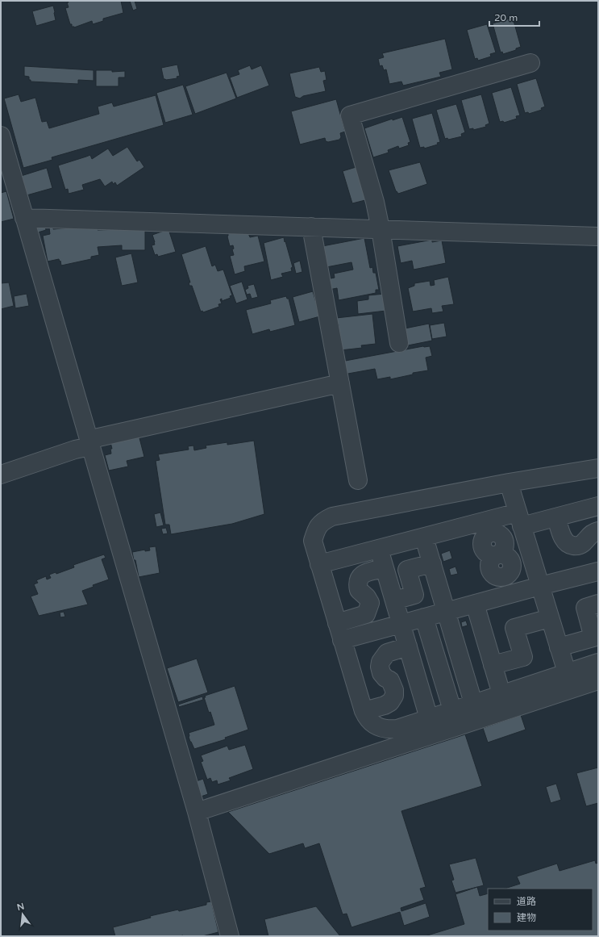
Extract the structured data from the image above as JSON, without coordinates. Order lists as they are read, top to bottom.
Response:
{
  "legend": ["道路", "建物"],
  "scale_bar": "20 m",
  "north": "top"
}
